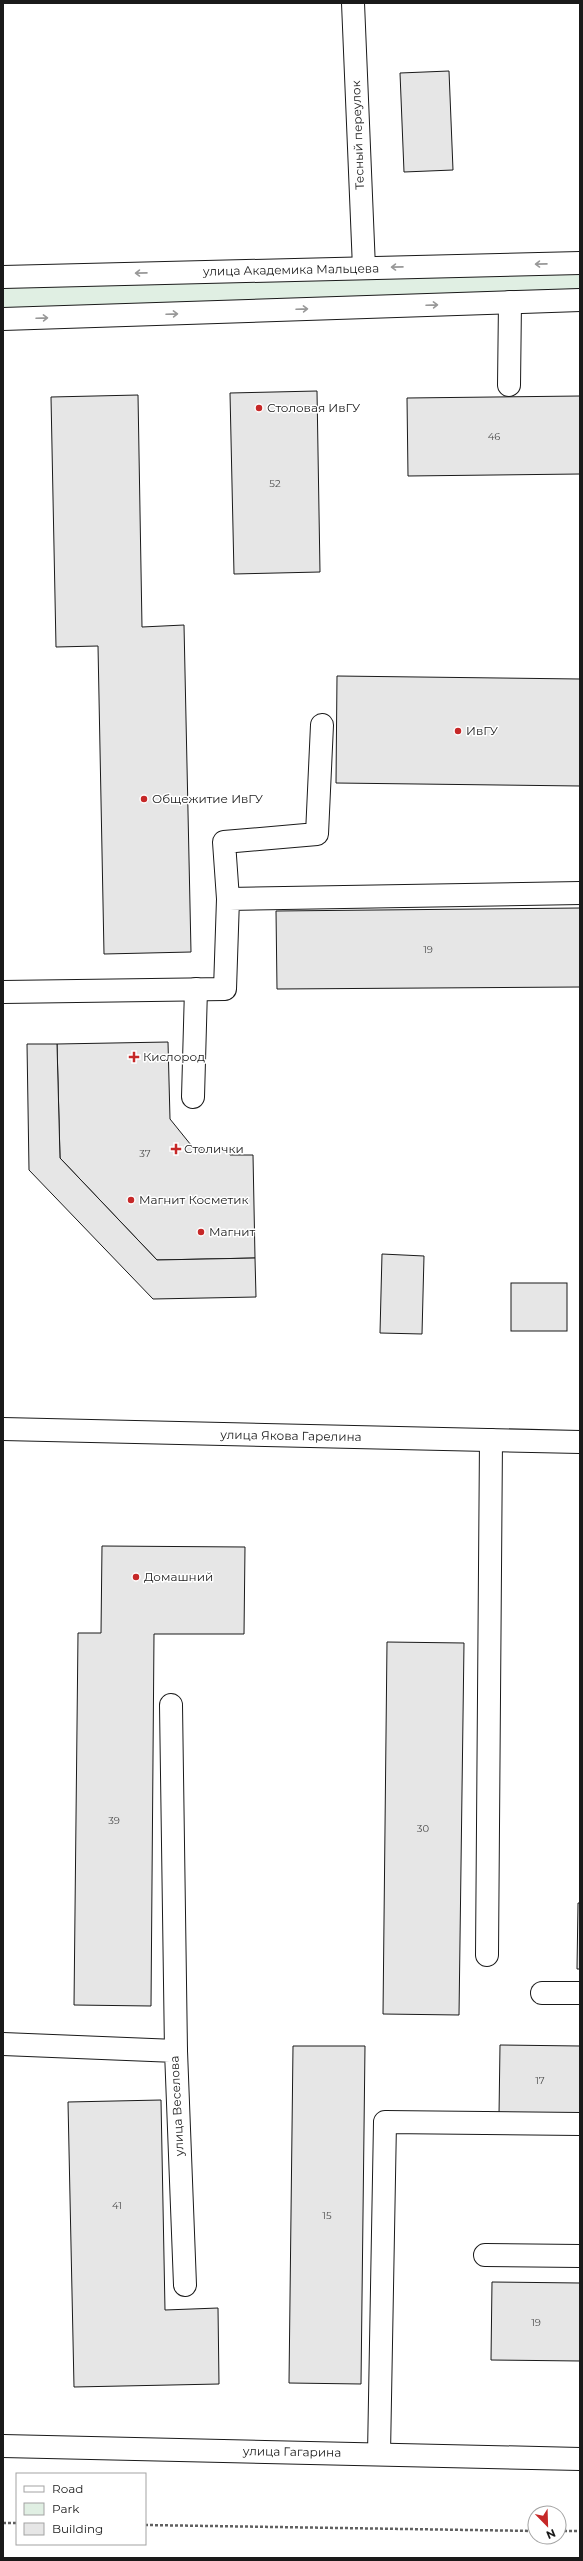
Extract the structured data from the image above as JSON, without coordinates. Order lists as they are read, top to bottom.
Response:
{
  "streets": {
    "street": [
      "Тесный переулок",
      "улица Академика Мальцева",
      "улица Якова Гарелина",
      "улица Веселова",
      "улица Гагарина"
    ]
  },
  "crossings": [
    ["Тесный переулок", "улица Академика Мальцева"]
  ],
  "places": {
    "other": [
      "Столовая ИвГУ",
      "ИвГУ",
      "Общежитие ИвГУ",
      "Магнит Косметик",
      "Магнит",
      "Домашний"
    ],
    "health": ["Кислород", "Столички"]
  },
  "house_numbers": [
    "46",
    "52",
    "19",
    "37",
    "39",
    "30",
    "17",
    "41",
    "15",
    "19"
  ],
  "legend": ["Road", "Park", "Building"],
  "north": "bottom right"
}
